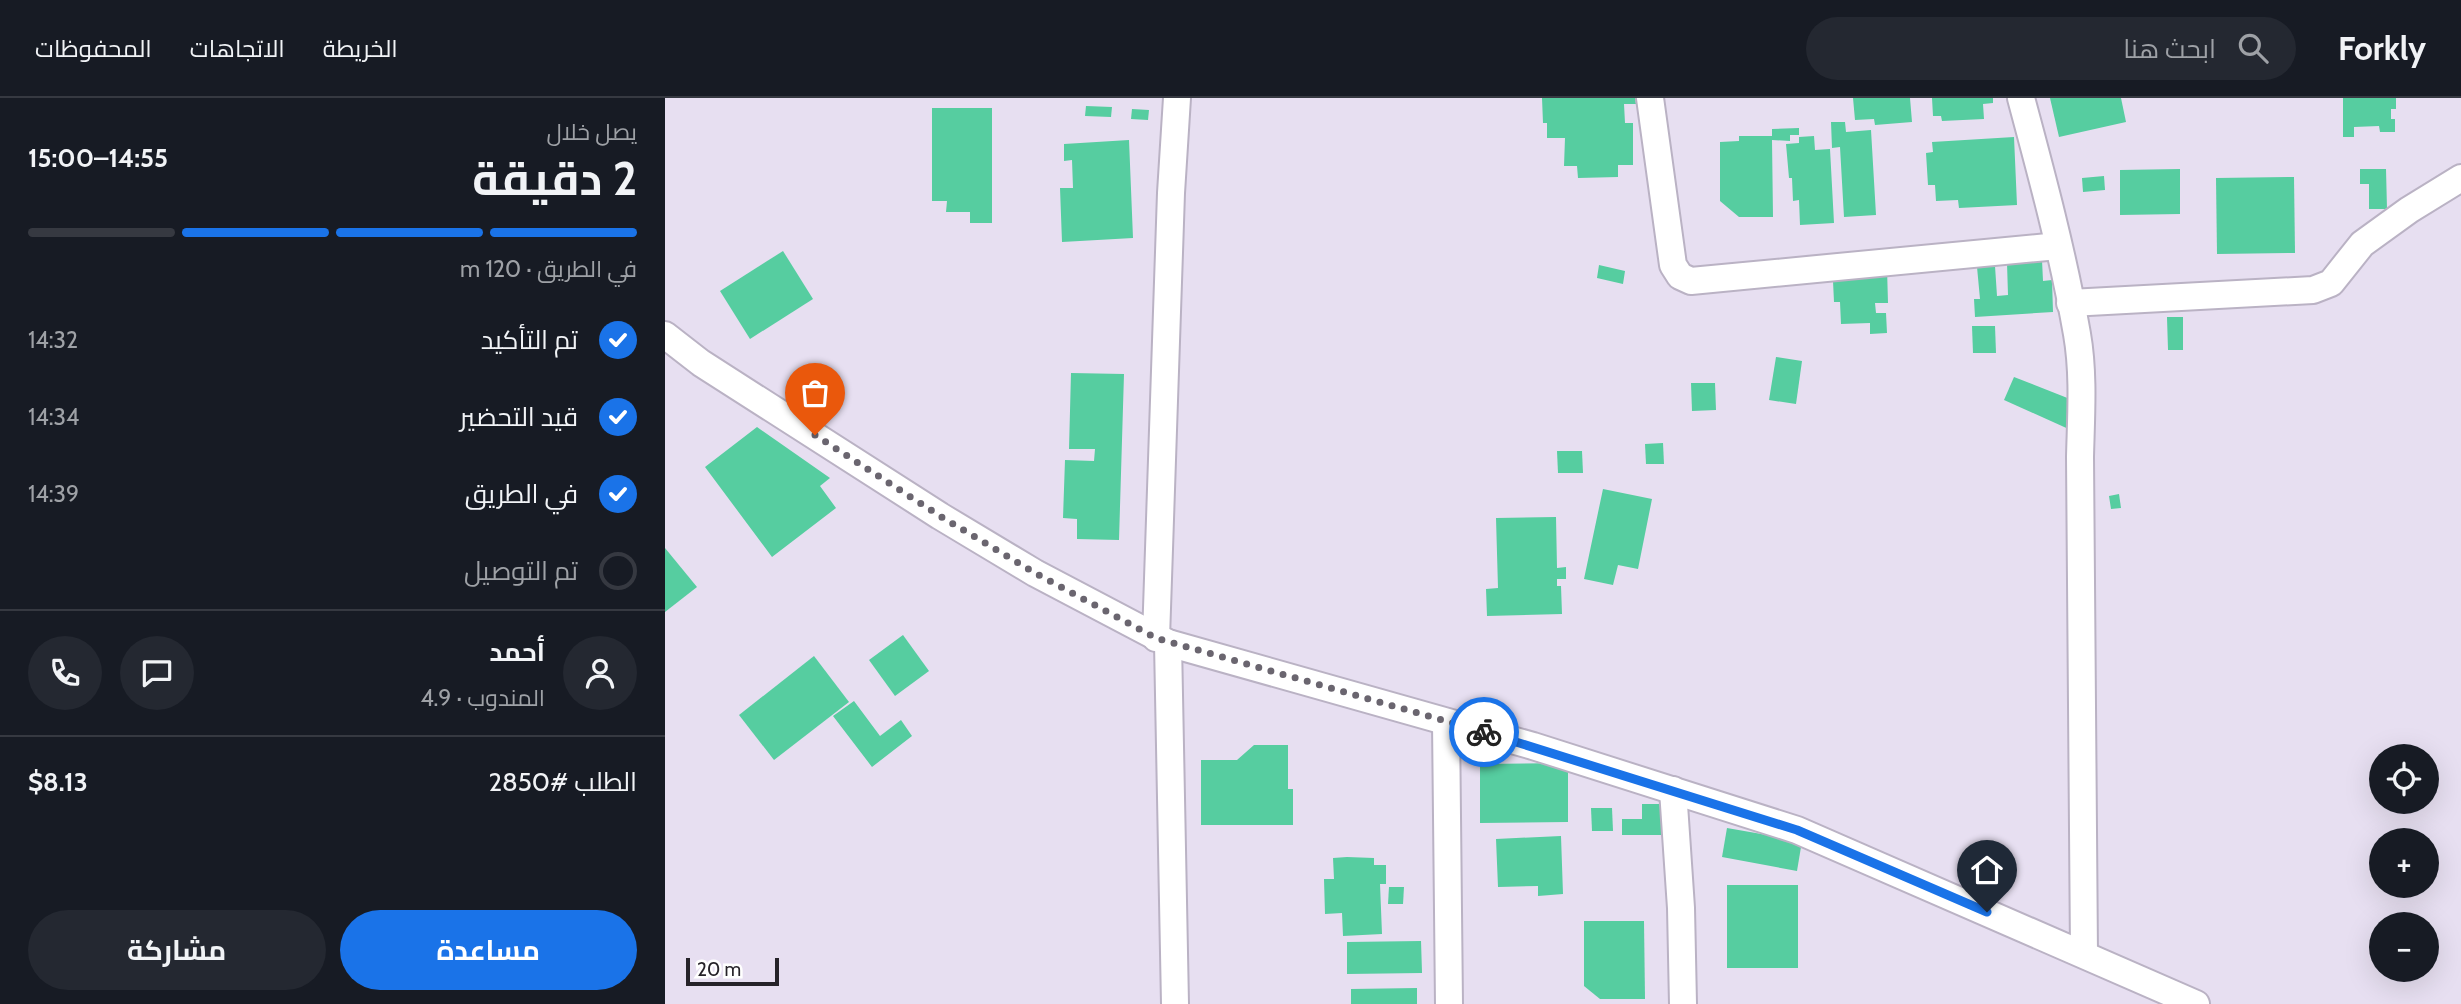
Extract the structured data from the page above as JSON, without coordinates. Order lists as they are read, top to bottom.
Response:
{
  "scale_bar": "20 m",
  "page": {
    "header": "Forkly",
    "search": "ابحث هنا",
    "nav": ["الخريطة", "الاتجاهات", "المحفوظات"],
    "heading": ["2 دقيقة", "يصل خلال", "14:55–15:00"],
    "panel": [
      "أحمد",
      "المندوب · 4.9",
      "الطلب #2850",
      "$8.13"
    ],
    "bar": "في الطريق · 120 m",
    "list": [
      ["تم التأكيد", "14:32"],
      ["قيد التحضير", "14:34"],
      ["في الطريق", "14:39"],
      "تم التوصيل"
    ],
    "map_buttons": ["+", "−"],
    "buttons": ["مساعدة", "مشاركة"],
    "scale": "20 m"
  }
}
